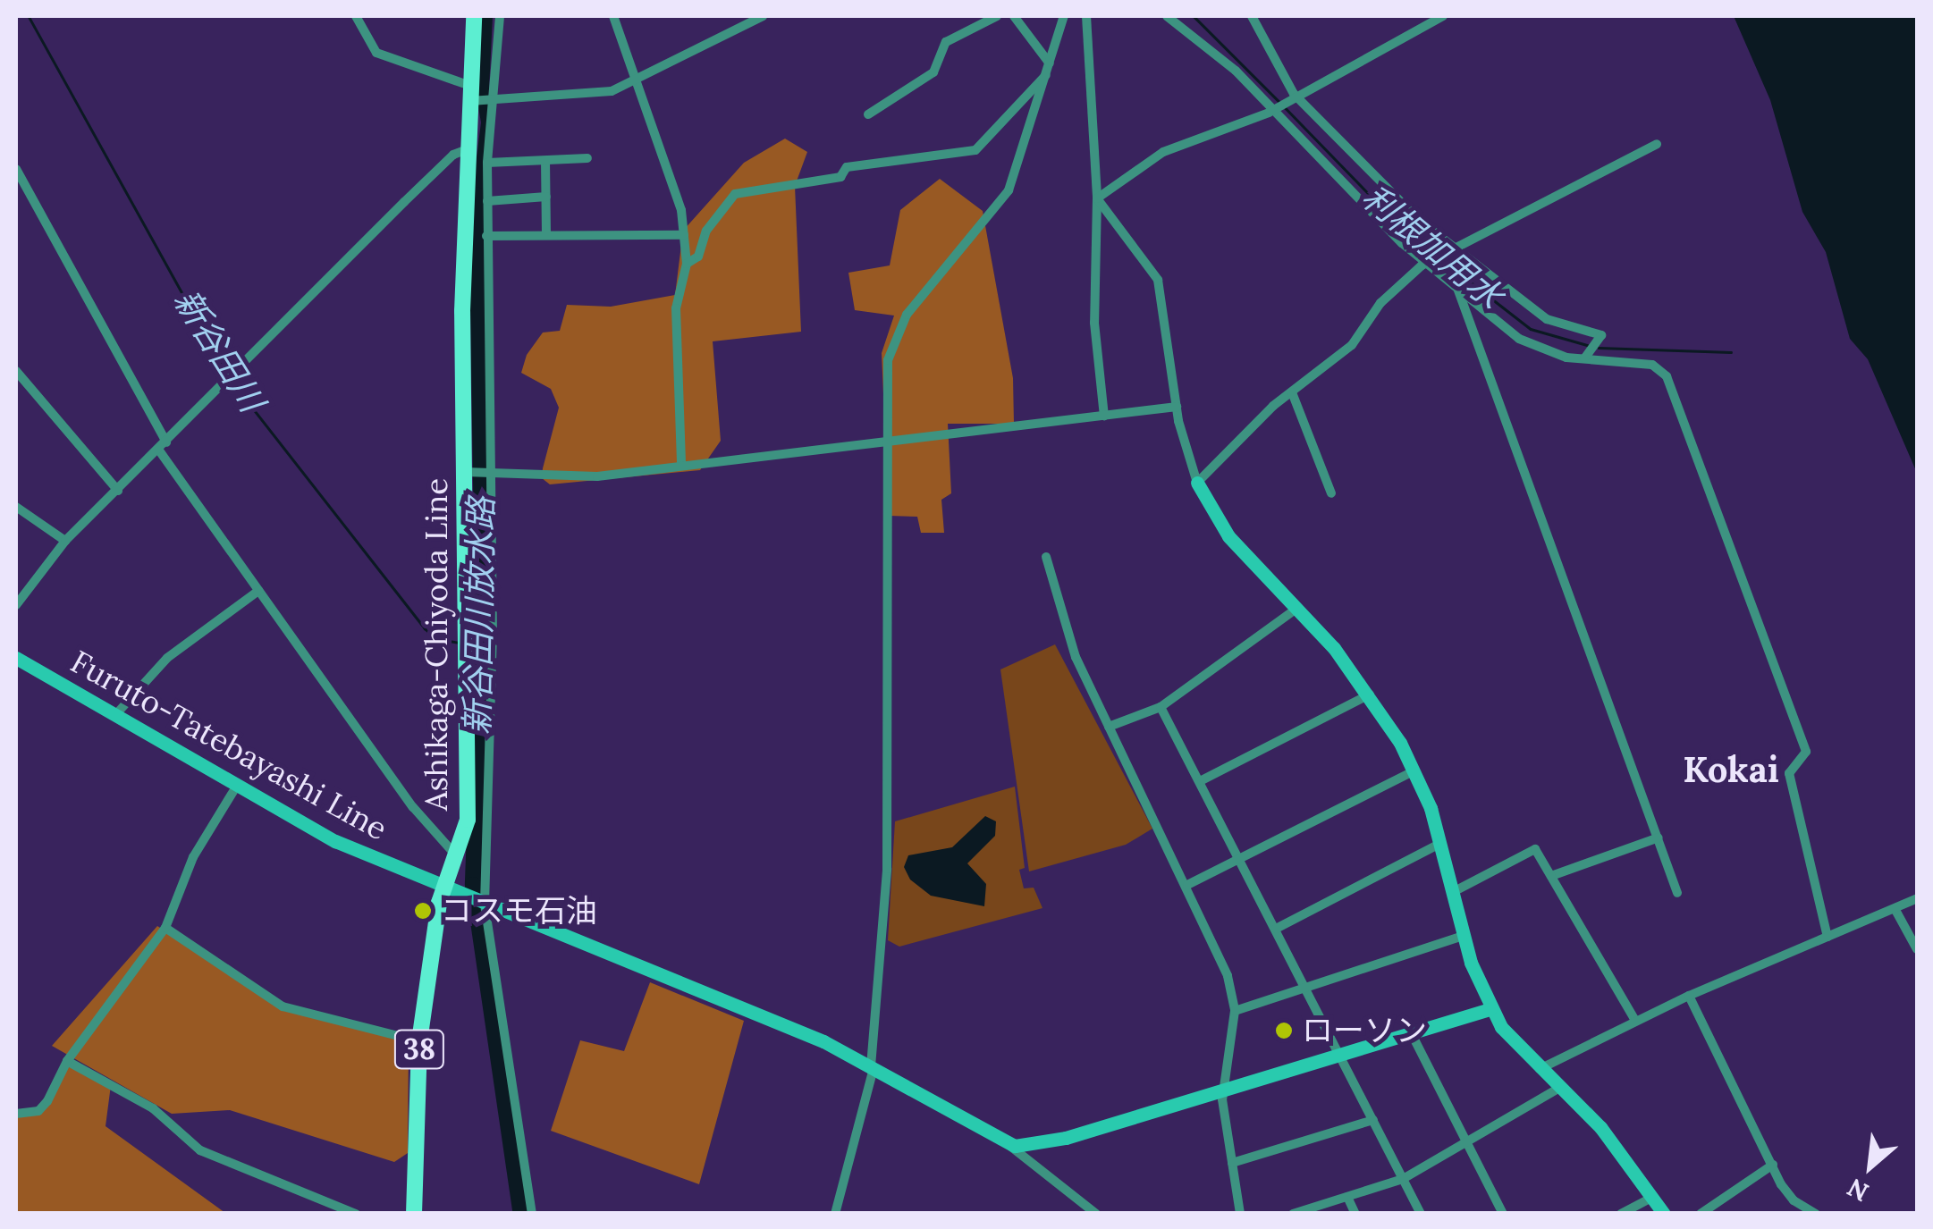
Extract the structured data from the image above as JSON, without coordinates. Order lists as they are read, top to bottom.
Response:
{
  "streets": {
    "main road": ["Ashikaga-Chiyoda Line", "Furuto-Tatebayashi Line", "38"]
  },
  "crossings": [
    ["Ashikaga-Chiyoda Line", "Furuto-Tatebayashi Line"]
  ],
  "districts": ["Kokai"],
  "water": ["利根加用水", "新谷田川", "新谷田川放水路"],
  "places": ["コスモ石油", "ローソン"],
  "north": "bottom left"
}
